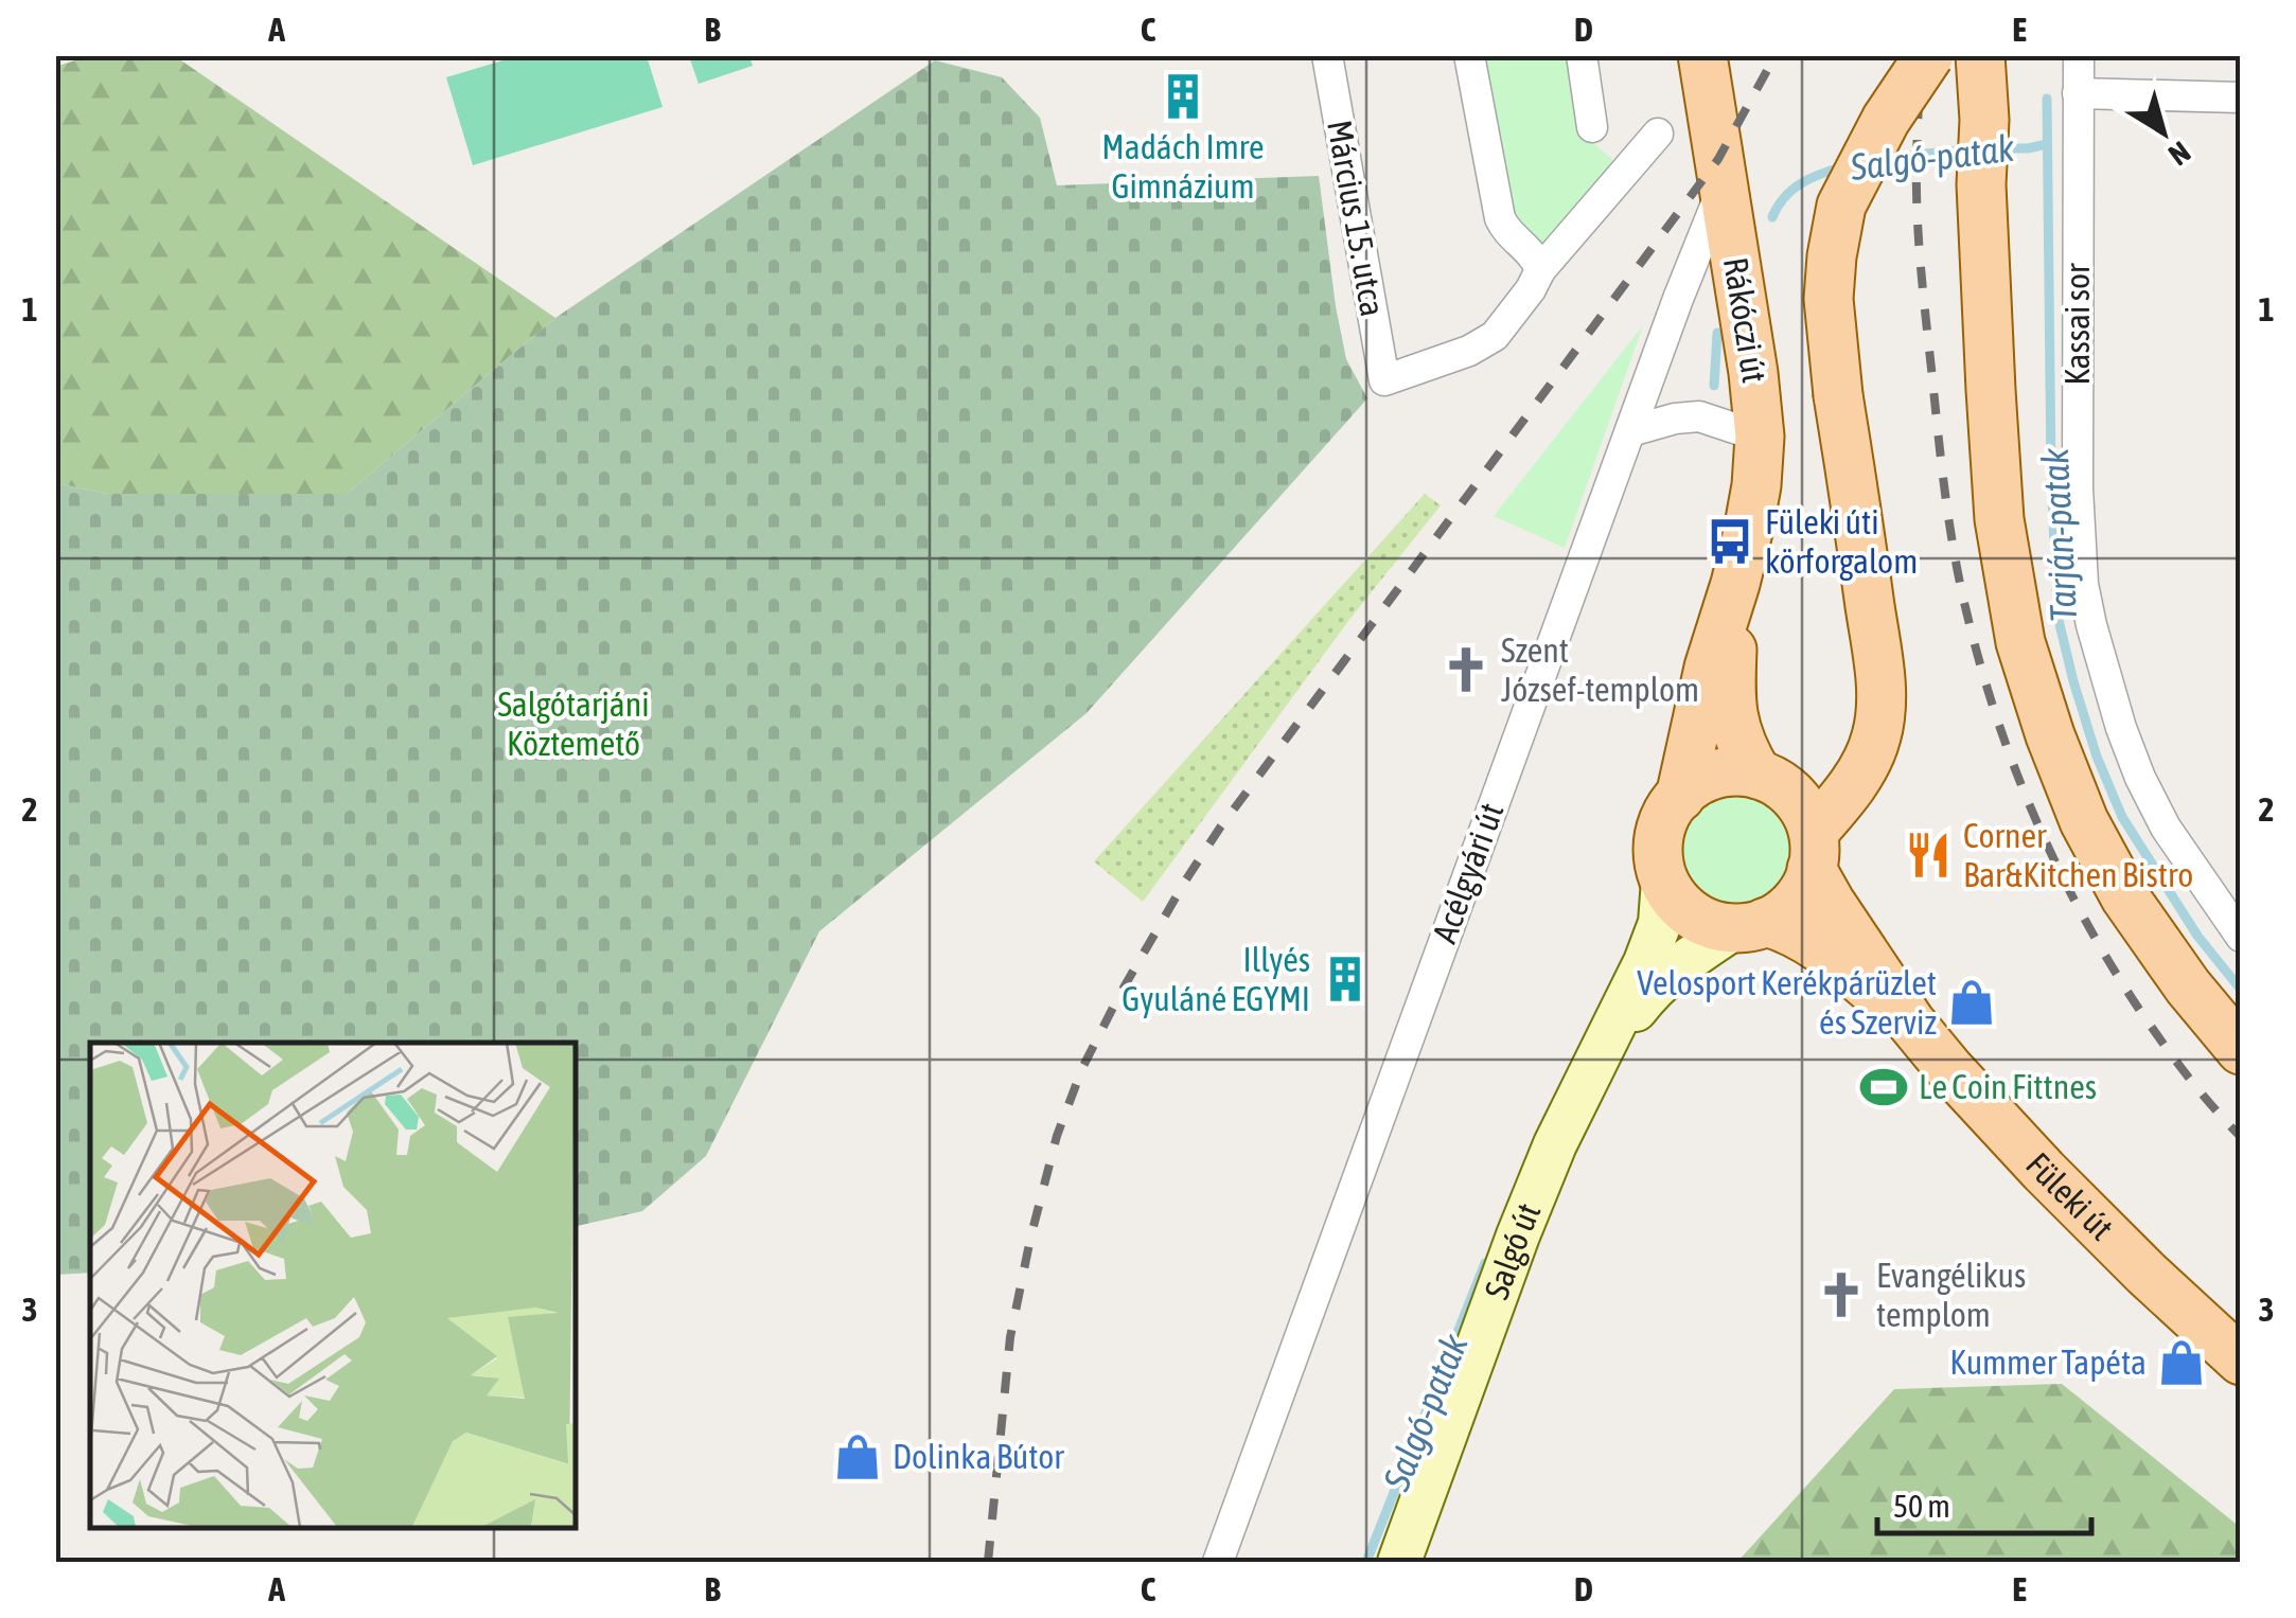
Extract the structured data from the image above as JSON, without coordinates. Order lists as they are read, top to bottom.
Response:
{
  "streets": {
    "main road": ["Rákóczi út", "Füleki út", "Salgó út"],
    "street": ["Március 15. utca", "Kassai sor", "Acélgyári út"]
  },
  "crossings": [
    ["Rákóczi út", "Acélgyári út"]
  ],
  "water": ["Salgó-patak", "Tarján-patak"],
  "parks": ["Salgótarjáni Köztemető"],
  "places": {
    "building": ["Madách Imre Gimnázium", "Illyés Gyuláné EGYMI"],
    "bus stop": ["Füleki úti körforgalom"],
    "church": ["Szent József-templom", "Evangélikus templom"],
    "restaurant": ["Corner Bar&Kitchen Bistro"],
    "shop": ["Velosport Kerékpárüzlet és Szerviz", "Kummer Tapéta", "Dolinka Bútor"],
    "sports": ["Le Coin Fittnes"]
  },
  "scale_bar": "50 m",
  "north": "bottom right",
  "grid": {
    "columns": [
      "A",
      "B",
      "C",
      "D",
      "E"
    ],
    "rows": ["1", "2", "3"]
  }
}
